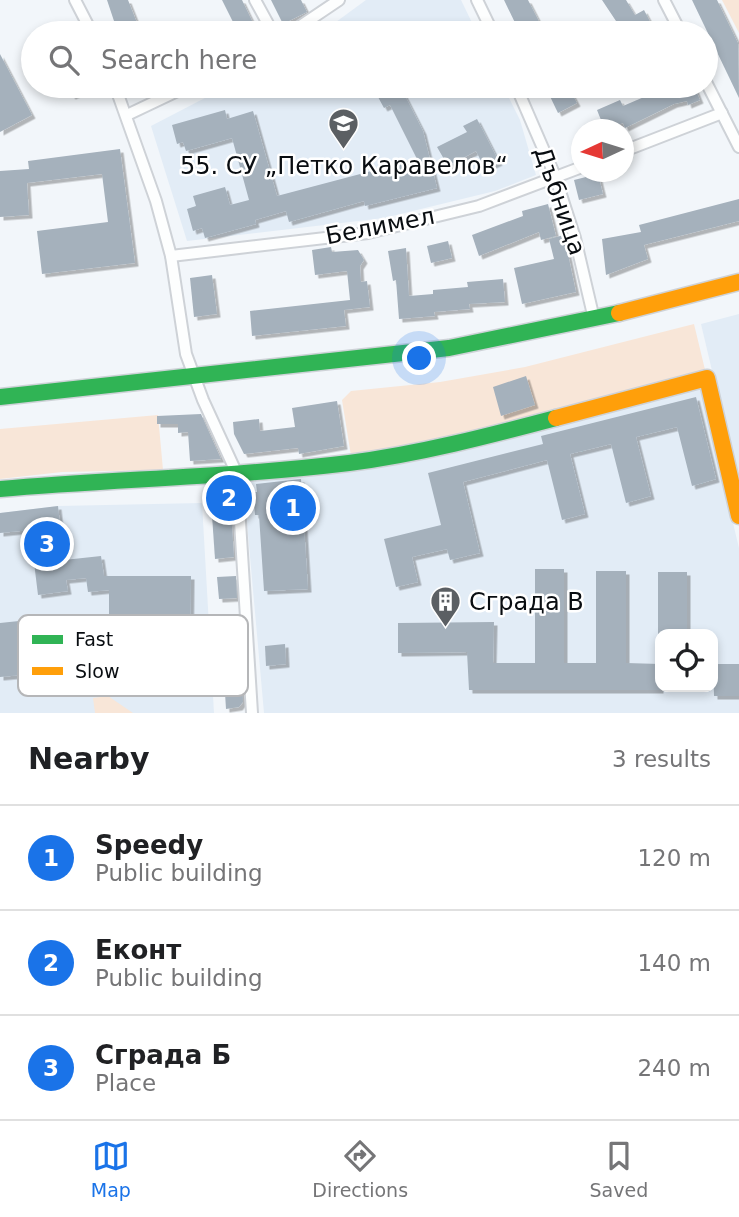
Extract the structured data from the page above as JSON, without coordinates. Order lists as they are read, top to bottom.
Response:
{
  "streets": {
    "street": ["Дъбница", "Белимел"]
  },
  "crossings": [
    ["Дъбница", "Белимел"]
  ],
  "places": {
    "school or university": ["55. СУ „Петко Каравелов“"],
    "building": ["Сграда В"]
  },
  "legend": ["Fast", "Slow"],
  "north": "left",
  "page": {
    "search": "Search here",
    "pins": ["2", "1", "3"],
    "heading": ["Nearby", "3 results"],
    "list": [
      {
        "mark": "1",
        "name": "Speedy",
        "note": "Public building",
        "value": "120 m"
      },
      {
        "mark": "2",
        "name": "Еконт",
        "note": "Public building",
        "value": "140 m"
      },
      {
        "mark": "3",
        "name": "Сграда Б",
        "note": "Place",
        "value": "240 m"
      }
    ],
    "nav": ["Map", "Directions", "Saved"]
  }
}
